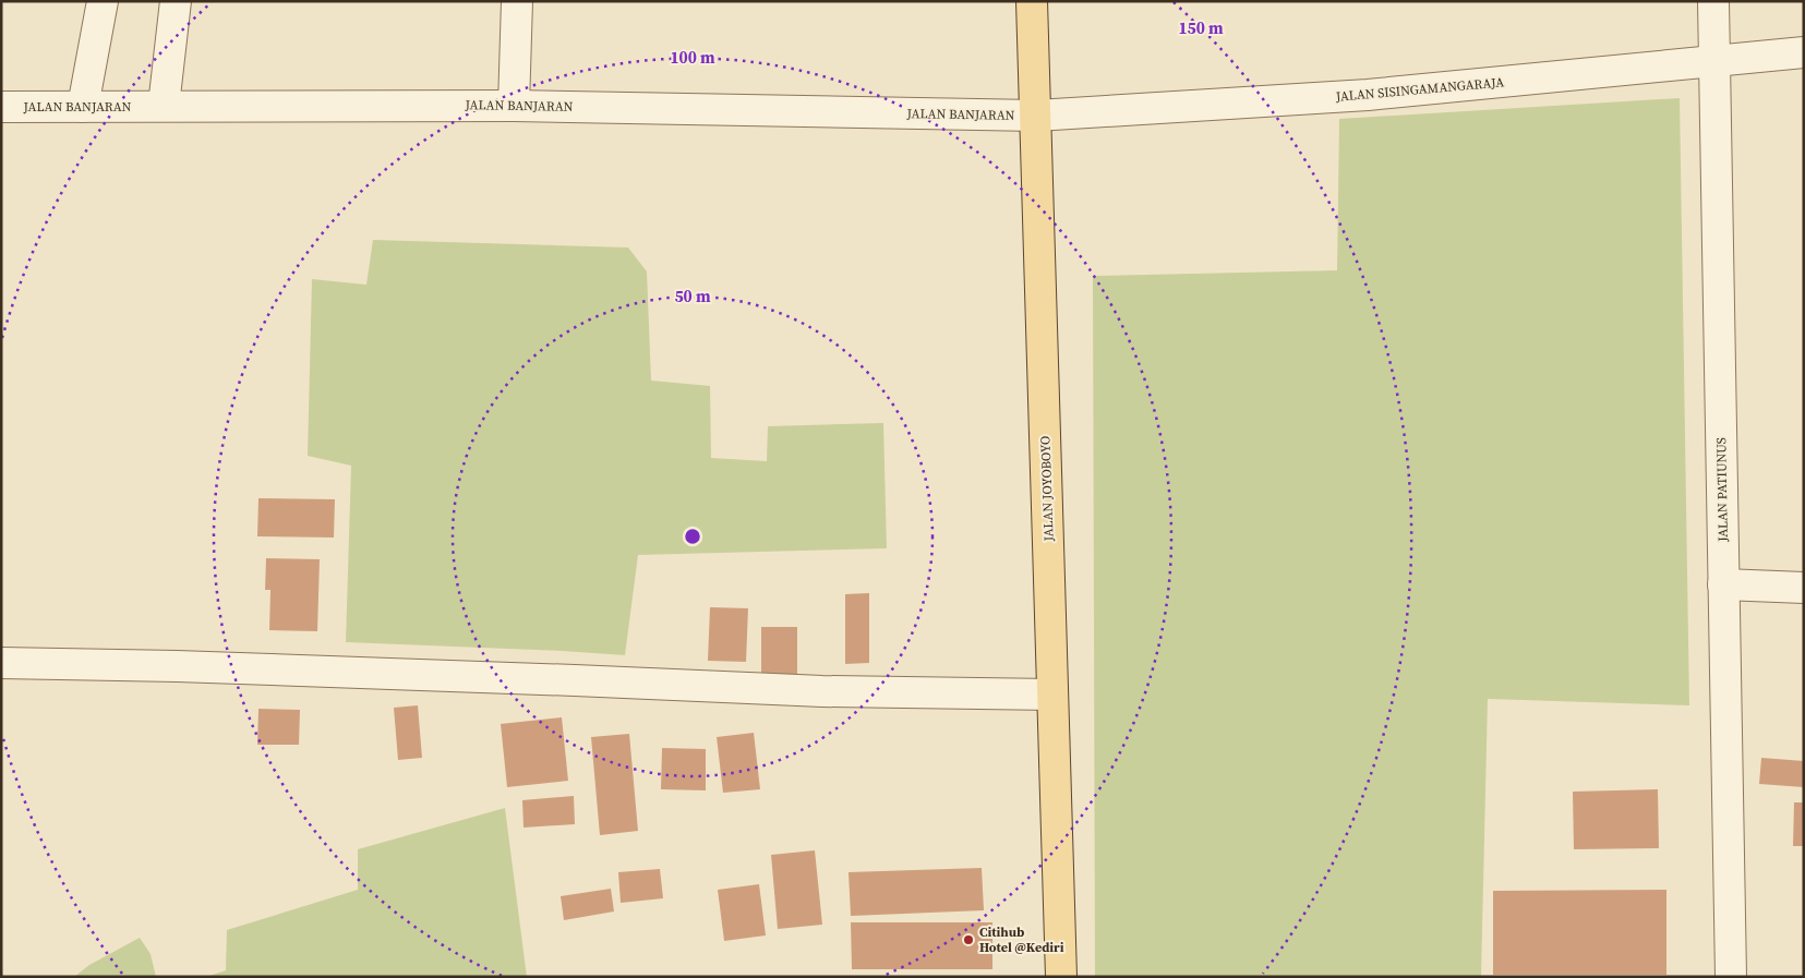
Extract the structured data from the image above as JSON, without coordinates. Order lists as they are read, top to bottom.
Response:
{
  "streets": {
    "main road": ["JALAN JOYOBOYO"],
    "street": ["JALAN SISINGAMANGARAJA", "JALAN BANJARAN", "JALAN PATIUNUS"]
  },
  "crossings": [
    ["JALAN SISINGAMANGARAJA", "JALAN BANJARAN"],
    ["JALAN SISINGAMANGARAJA", "JALAN JOYOBOYO"],
    ["JALAN SISINGAMANGARAJA", "JALAN PATIUNUS"],
    ["JALAN BANJARAN", "JALAN JOYOBOYO"]
  ],
  "places": ["Citihub Hotel @Kediri"],
  "rings": ["150 m", "100 m", "50 m"]
}
